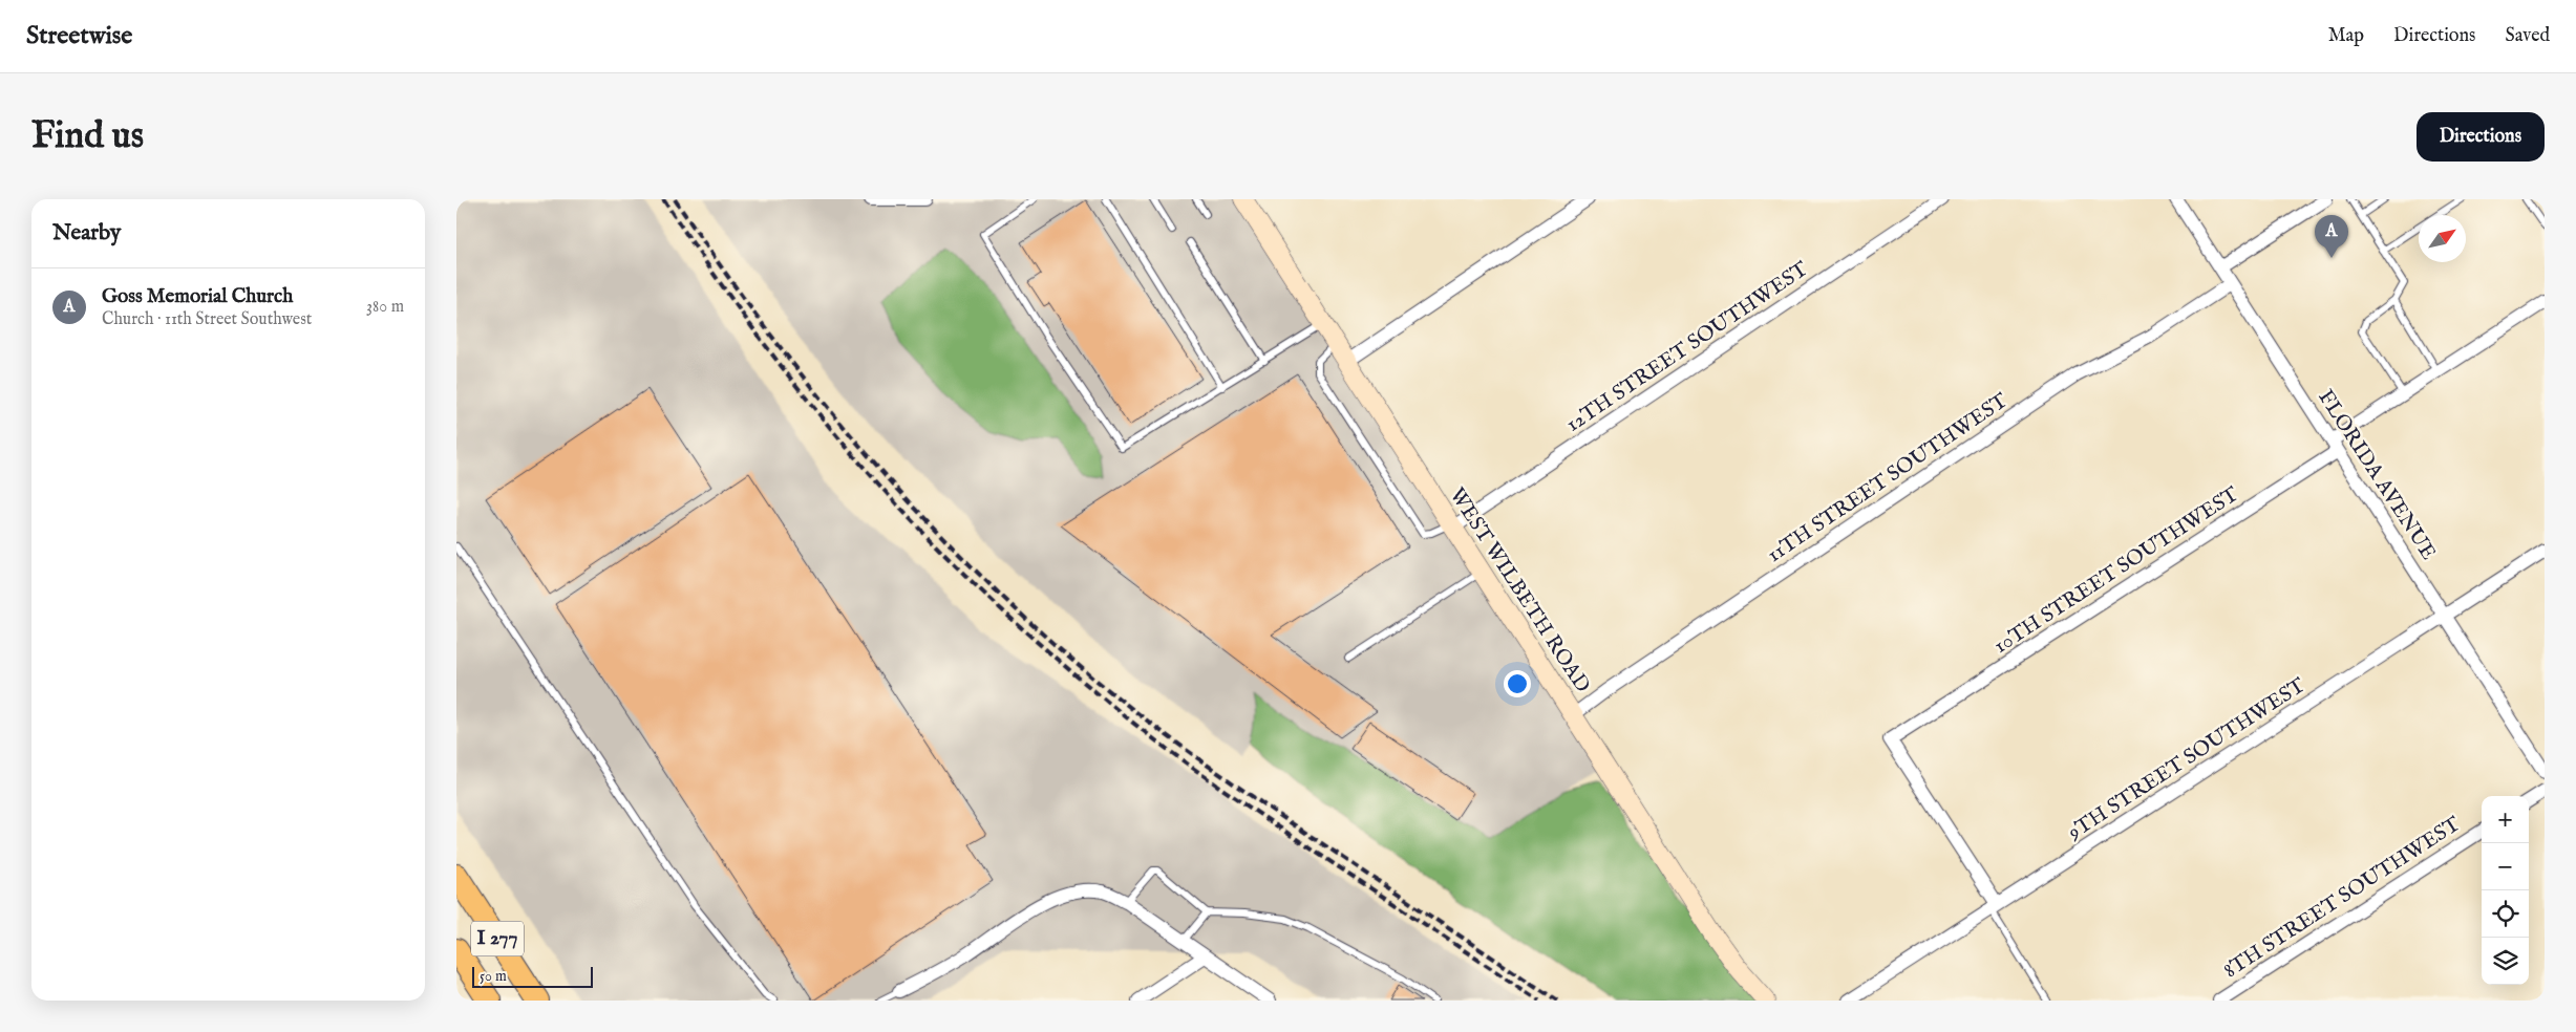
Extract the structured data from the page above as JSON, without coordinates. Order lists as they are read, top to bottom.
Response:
{
  "streets": {
    "highway": ["I 277"],
    "main road": ["WEST WILBETH ROAD"],
    "street": [
      "12TH STREET SOUTHWEST",
      "FLORIDA AVENUE",
      "11TH STREET SOUTHWEST",
      "10TH STREET SOUTHWEST",
      "9TH STREET SOUTHWEST",
      "8TH STREET SOUTHWEST"
    ]
  },
  "crossings": [
    ["12TH STREET SOUTHWEST", "WEST WILBETH ROAD"],
    ["FLORIDA AVENUE", "11TH STREET SOUTHWEST"],
    ["FLORIDA AVENUE", "10TH STREET SOUTHWEST"],
    ["FLORIDA AVENUE", "9TH STREET SOUTHWEST"],
    ["11TH STREET SOUTHWEST", "WEST WILBETH ROAD"],
    ["10TH STREET SOUTHWEST", "9TH STREET SOUTHWEST"]
  ],
  "scale_bar": "50 m",
  "north": "top right",
  "page": {
    "header": "Streetwise",
    "nav": ["Map", "Directions", "Saved"],
    "buttons": "Directions",
    "title": "Find us",
    "heading": "Nearby",
    "pins": "A",
    "list": [
      {
        "mark": "A",
        "name": "Goss Memorial Church",
        "note": "Church · 11th Street Southwest",
        "value": "380 m"
      }
    ],
    "map_buttons": ["+", "−"],
    "scale": "50 m"
  }
}
